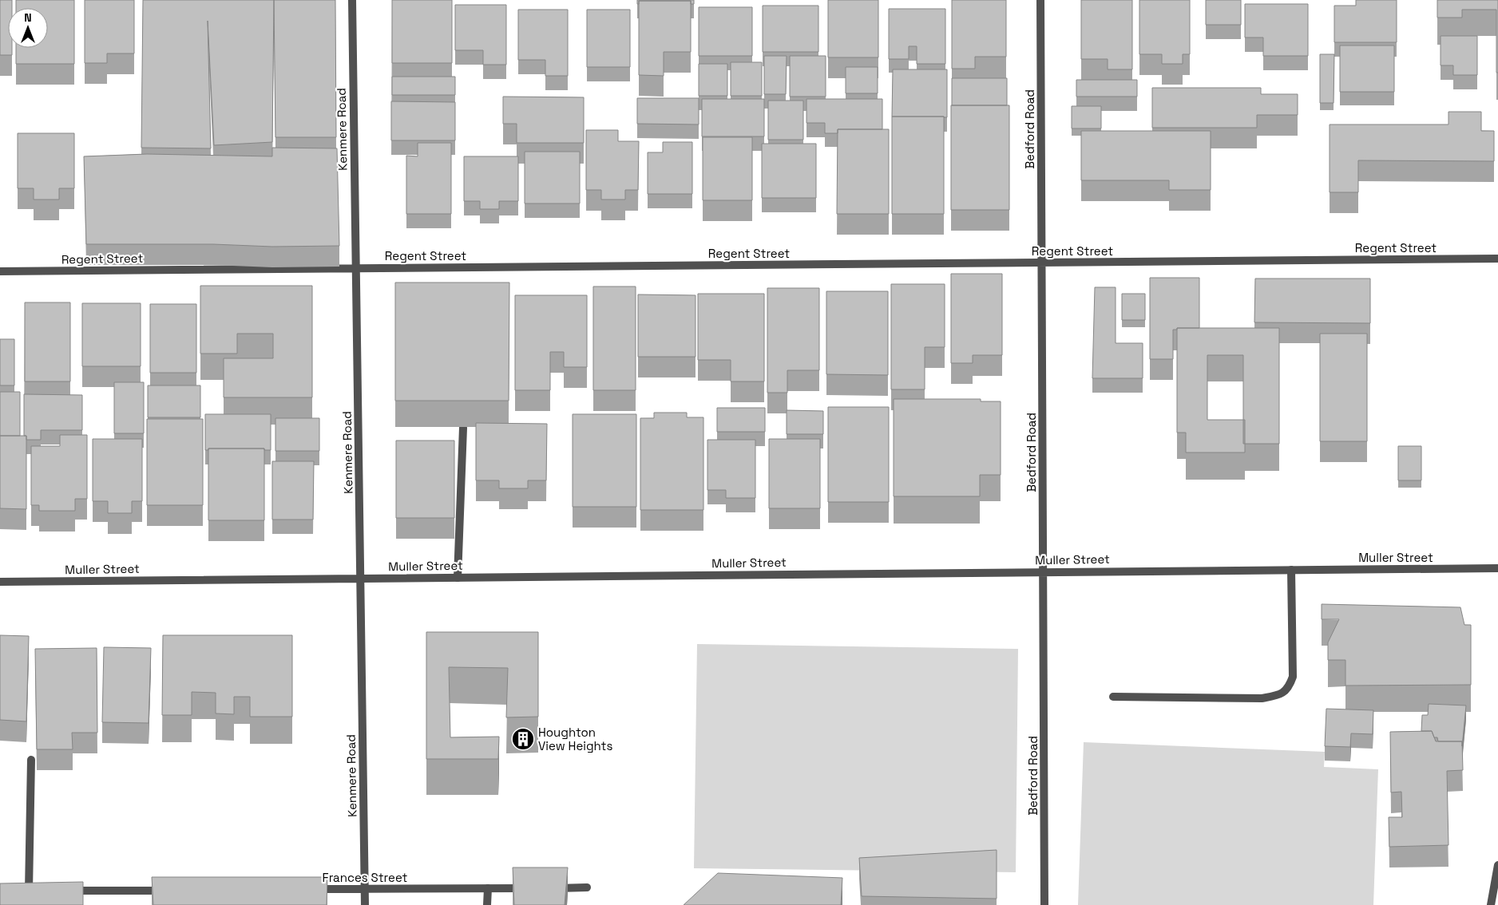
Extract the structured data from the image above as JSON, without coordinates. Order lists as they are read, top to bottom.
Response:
{
  "streets": {
    "street": [
      "Kenmere Road",
      "Bedford Road",
      "Regent Street",
      "Muller Street",
      "Frances Street"
    ]
  },
  "crossings": [
    ["Kenmere Road", "Regent Street"],
    ["Kenmere Road", "Muller Street"],
    ["Kenmere Road", "Frances Street"],
    ["Bedford Road", "Regent Street"],
    ["Bedford Road", "Muller Street"]
  ],
  "places": {
    "building": ["Houghton View Heights"]
  },
  "north": "top"
}
